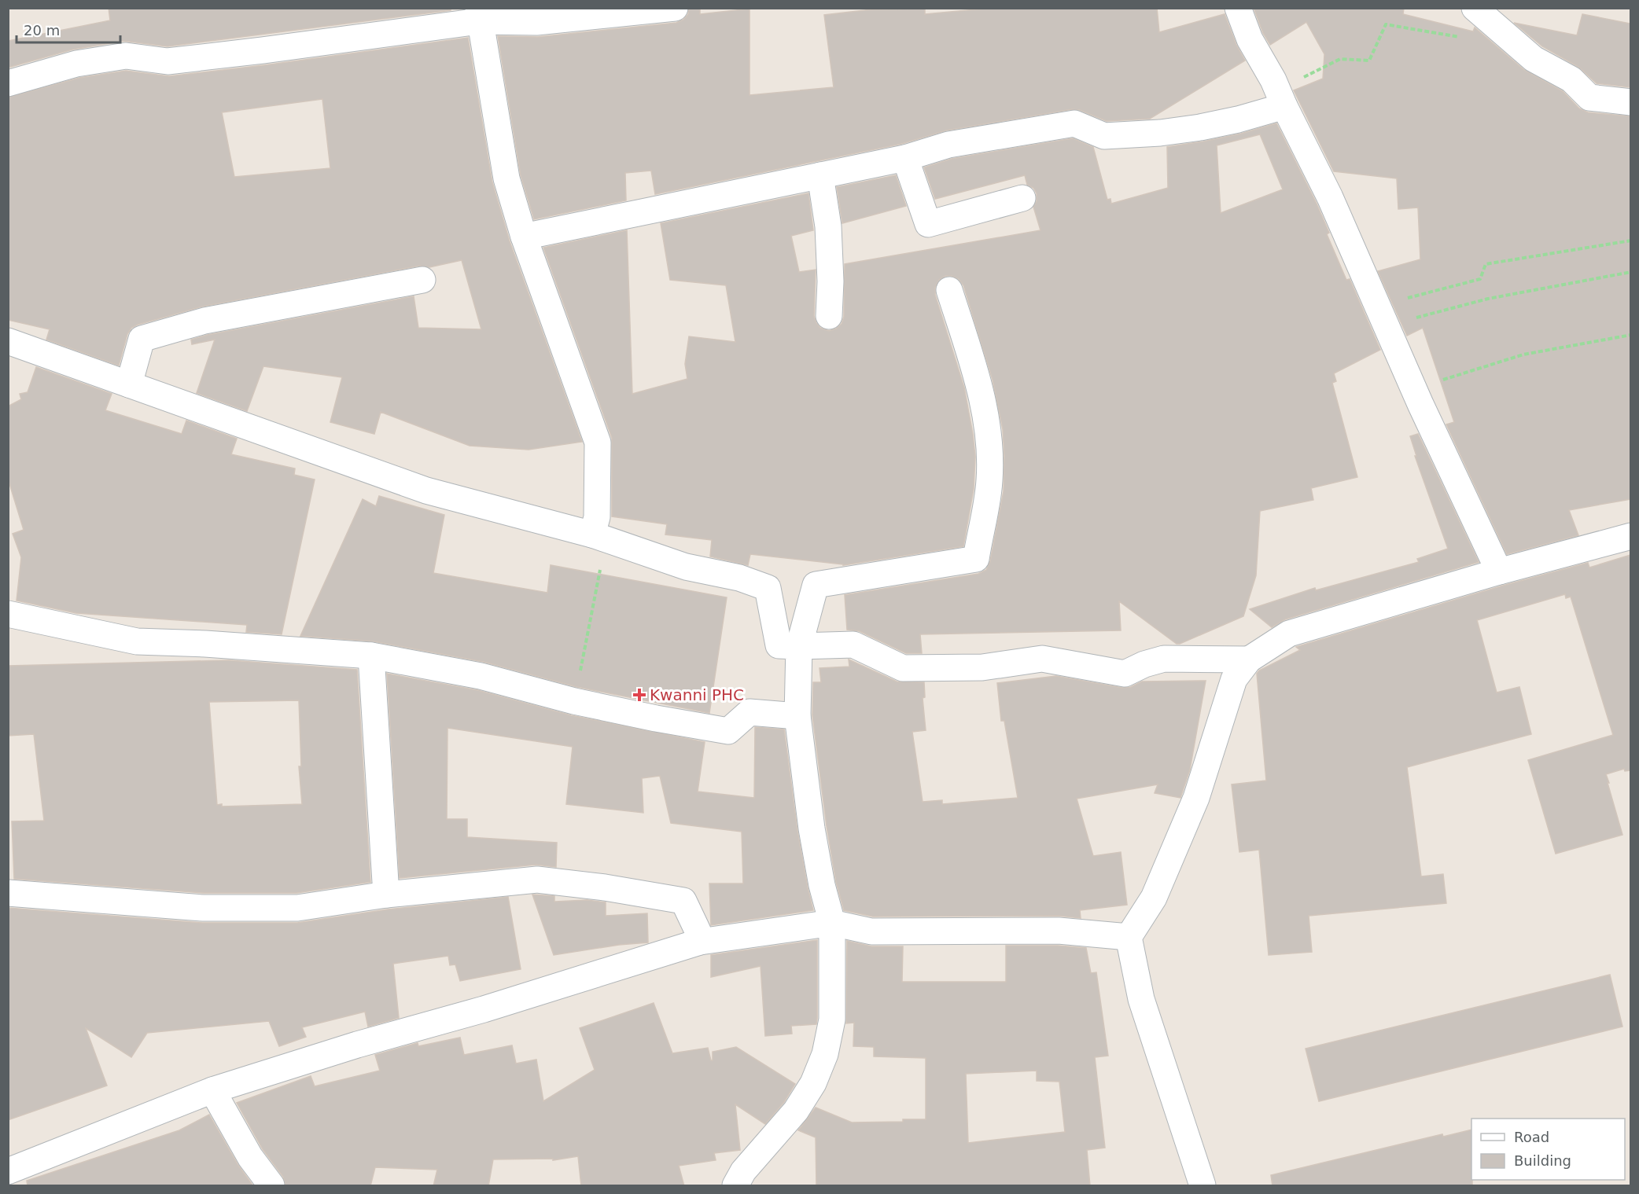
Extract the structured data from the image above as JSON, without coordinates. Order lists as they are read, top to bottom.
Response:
{
  "places": {
    "health": ["Kwanni PHC"]
  },
  "legend": ["Road", "Building"],
  "scale_bar": "20 m"
}
